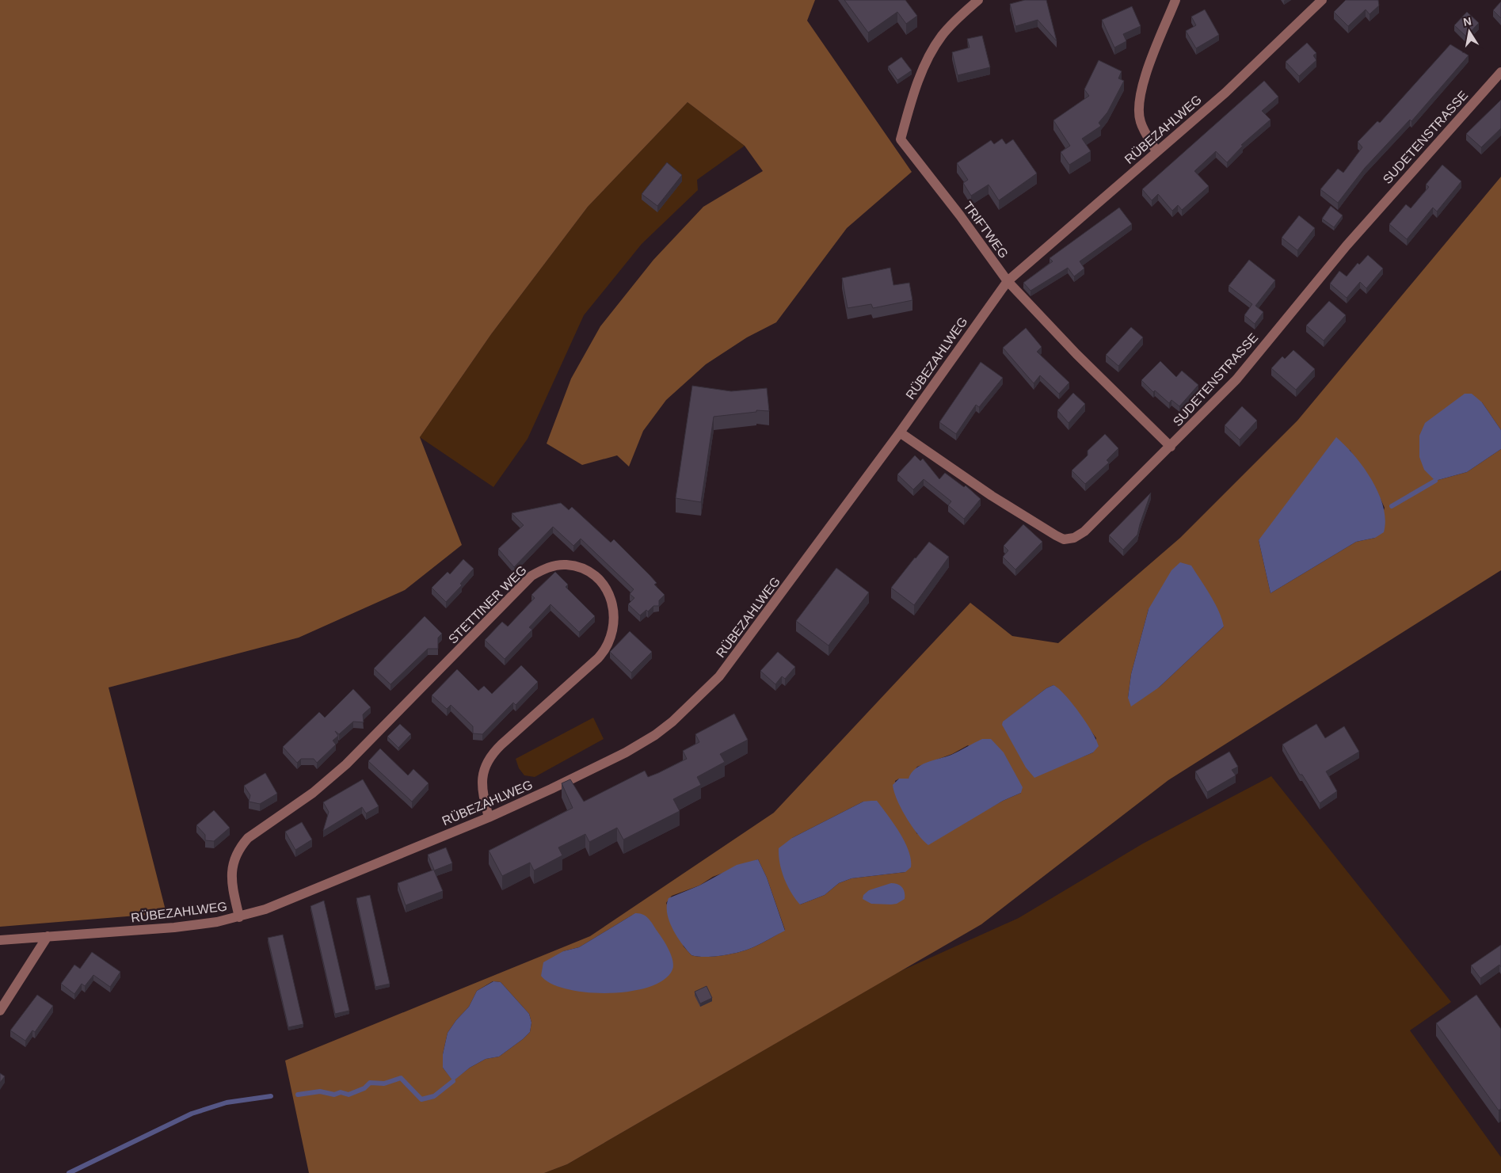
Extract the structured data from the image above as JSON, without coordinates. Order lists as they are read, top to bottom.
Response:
{
  "streets": {
    "street": [
      "RÜBEZAHLWEG",
      "SUDETENSTRASSE",
      "TRIFTWEG",
      "STETTINER WEG"
    ]
  },
  "crossings": [
    ["RÜBEZAHLWEG", "SUDETENSTRASSE"],
    ["RÜBEZAHLWEG", "TRIFTWEG"],
    ["RÜBEZAHLWEG", "STETTINER WEG"],
    ["SUDETENSTRASSE", "TRIFTWEG"]
  ],
  "north": "top"
}
